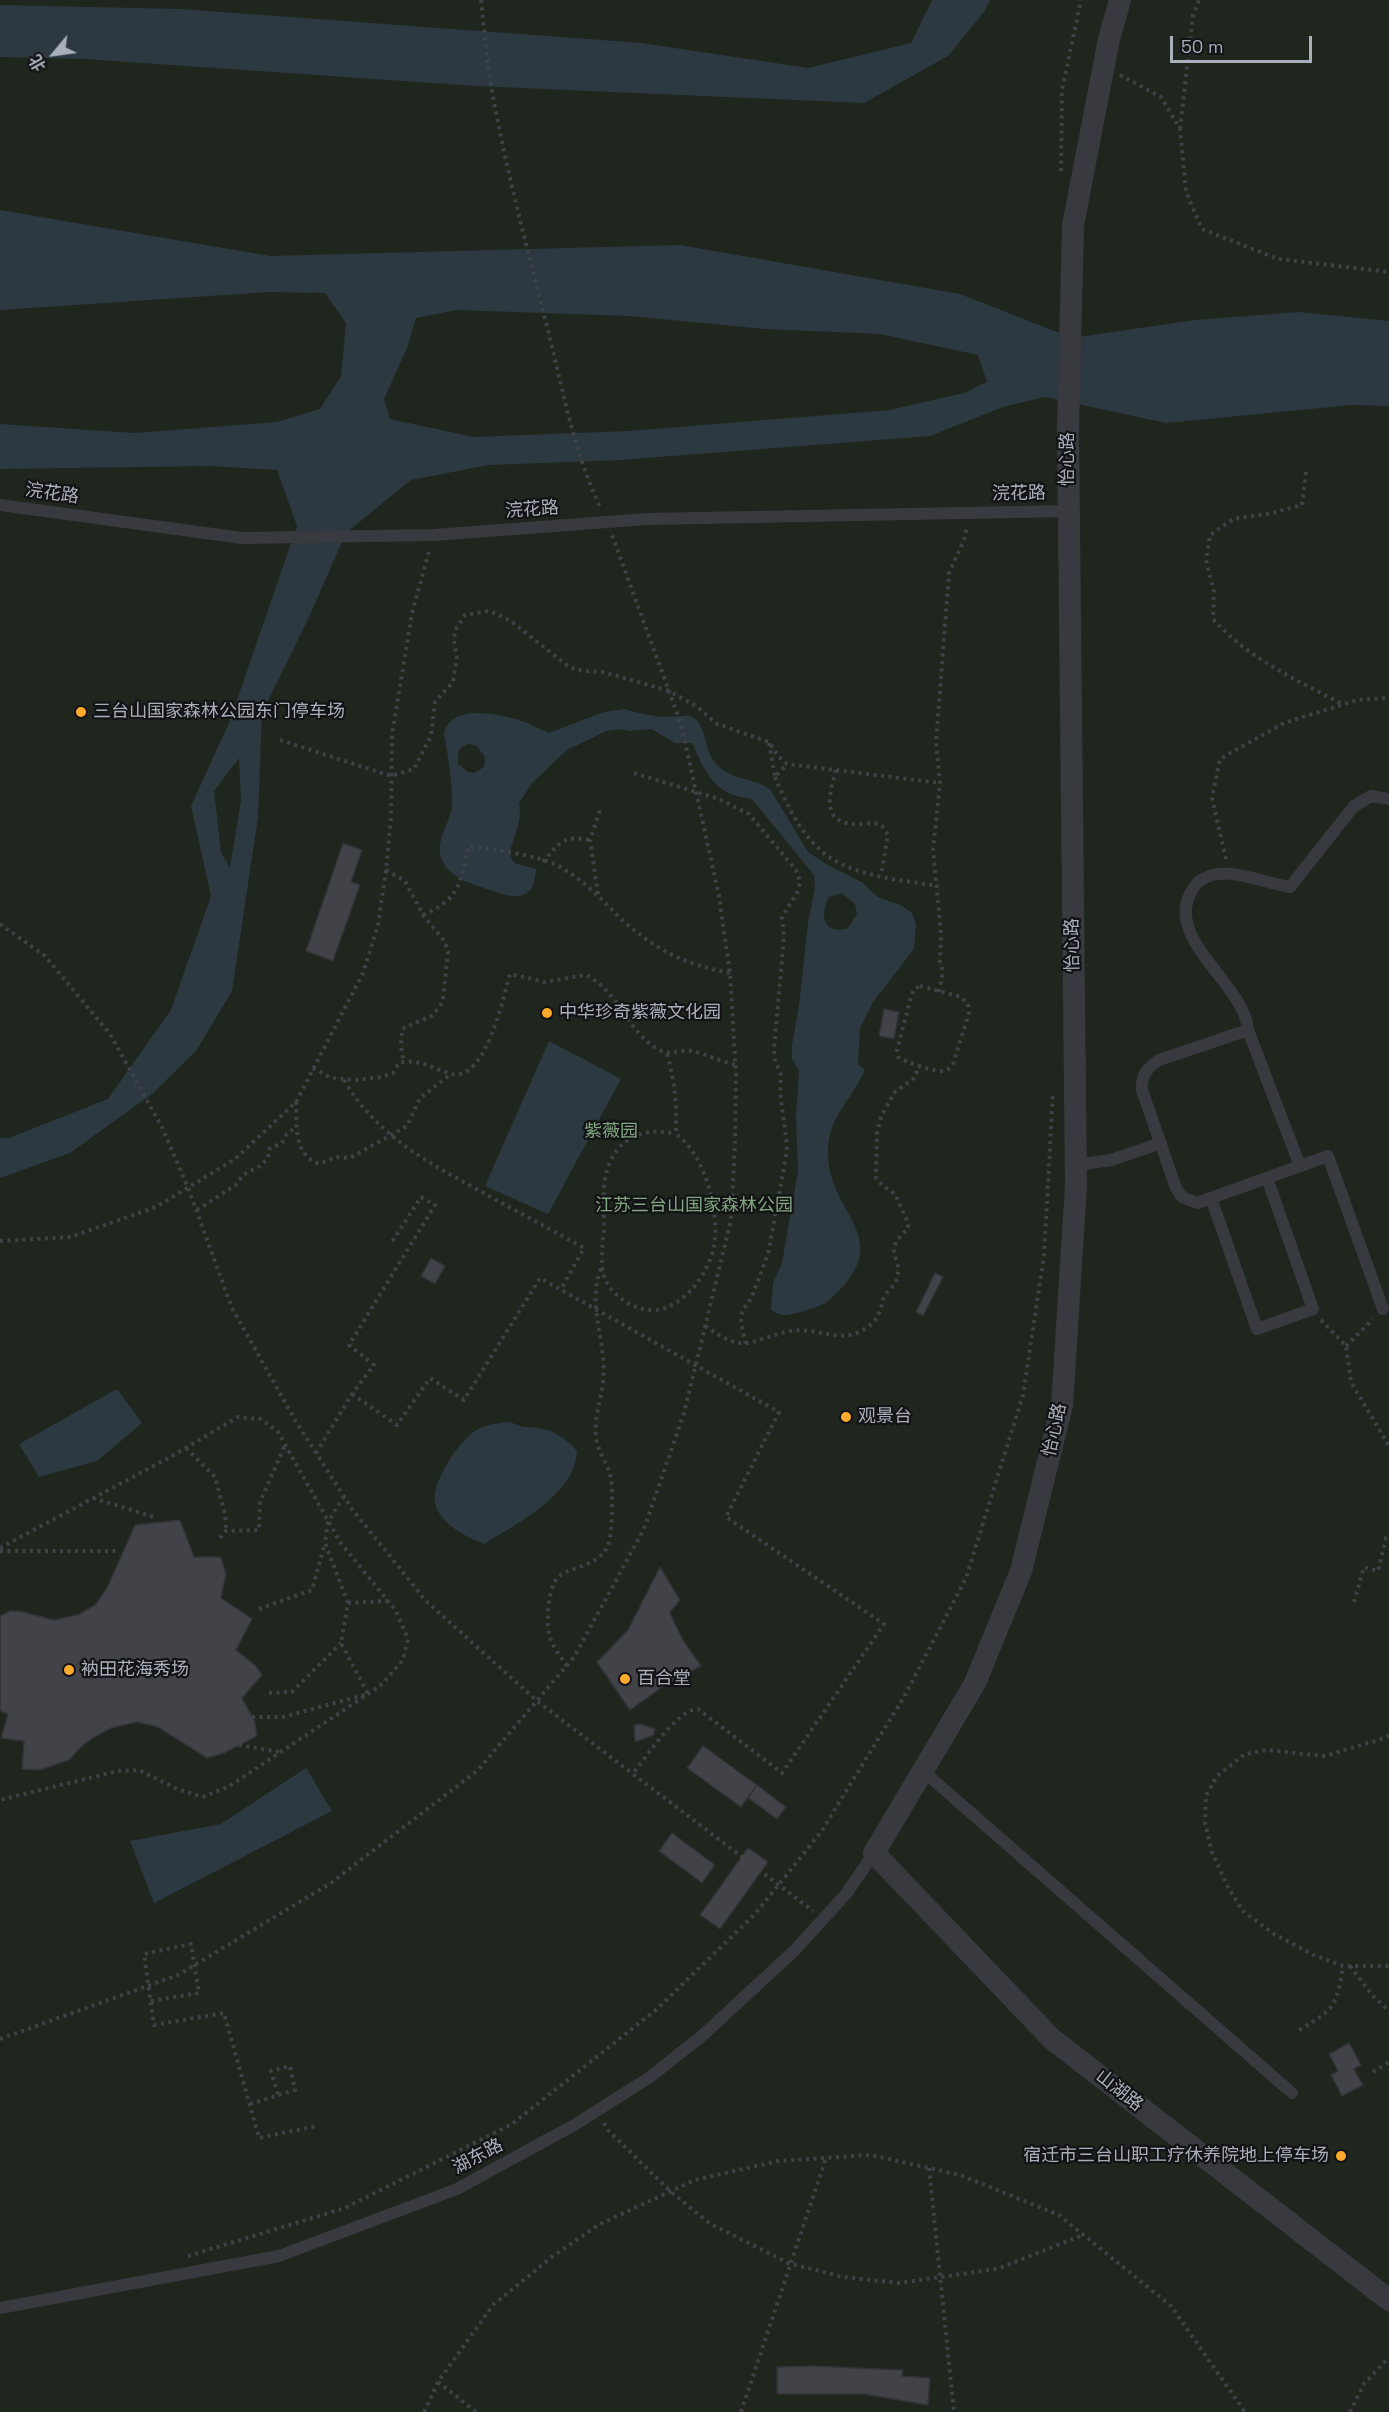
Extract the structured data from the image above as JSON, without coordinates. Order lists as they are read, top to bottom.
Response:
{
  "streets": {
    "street": ["怡心路", "山湖路"],
    "lane": ["浣花路", "湖东路"]
  },
  "crossings": [
    ["怡心路", "浣花路"],
    ["怡心路", "山湖路"],
    ["怡心路", "湖东路"],
    ["山湖路", "湖东路"]
  ],
  "parks": ["紫薇园", "江苏三台山国家森林公园"],
  "places": [
    "三台山国家森林公园东门停车场",
    "中华珍奇紫薇文化园",
    "观景台",
    "衲田花海秀场",
    "百合堂",
    "宿迁市三台山职工疗休养院地上停车场"
  ],
  "scale_bar": "50 m",
  "north": "bottom left"
}
